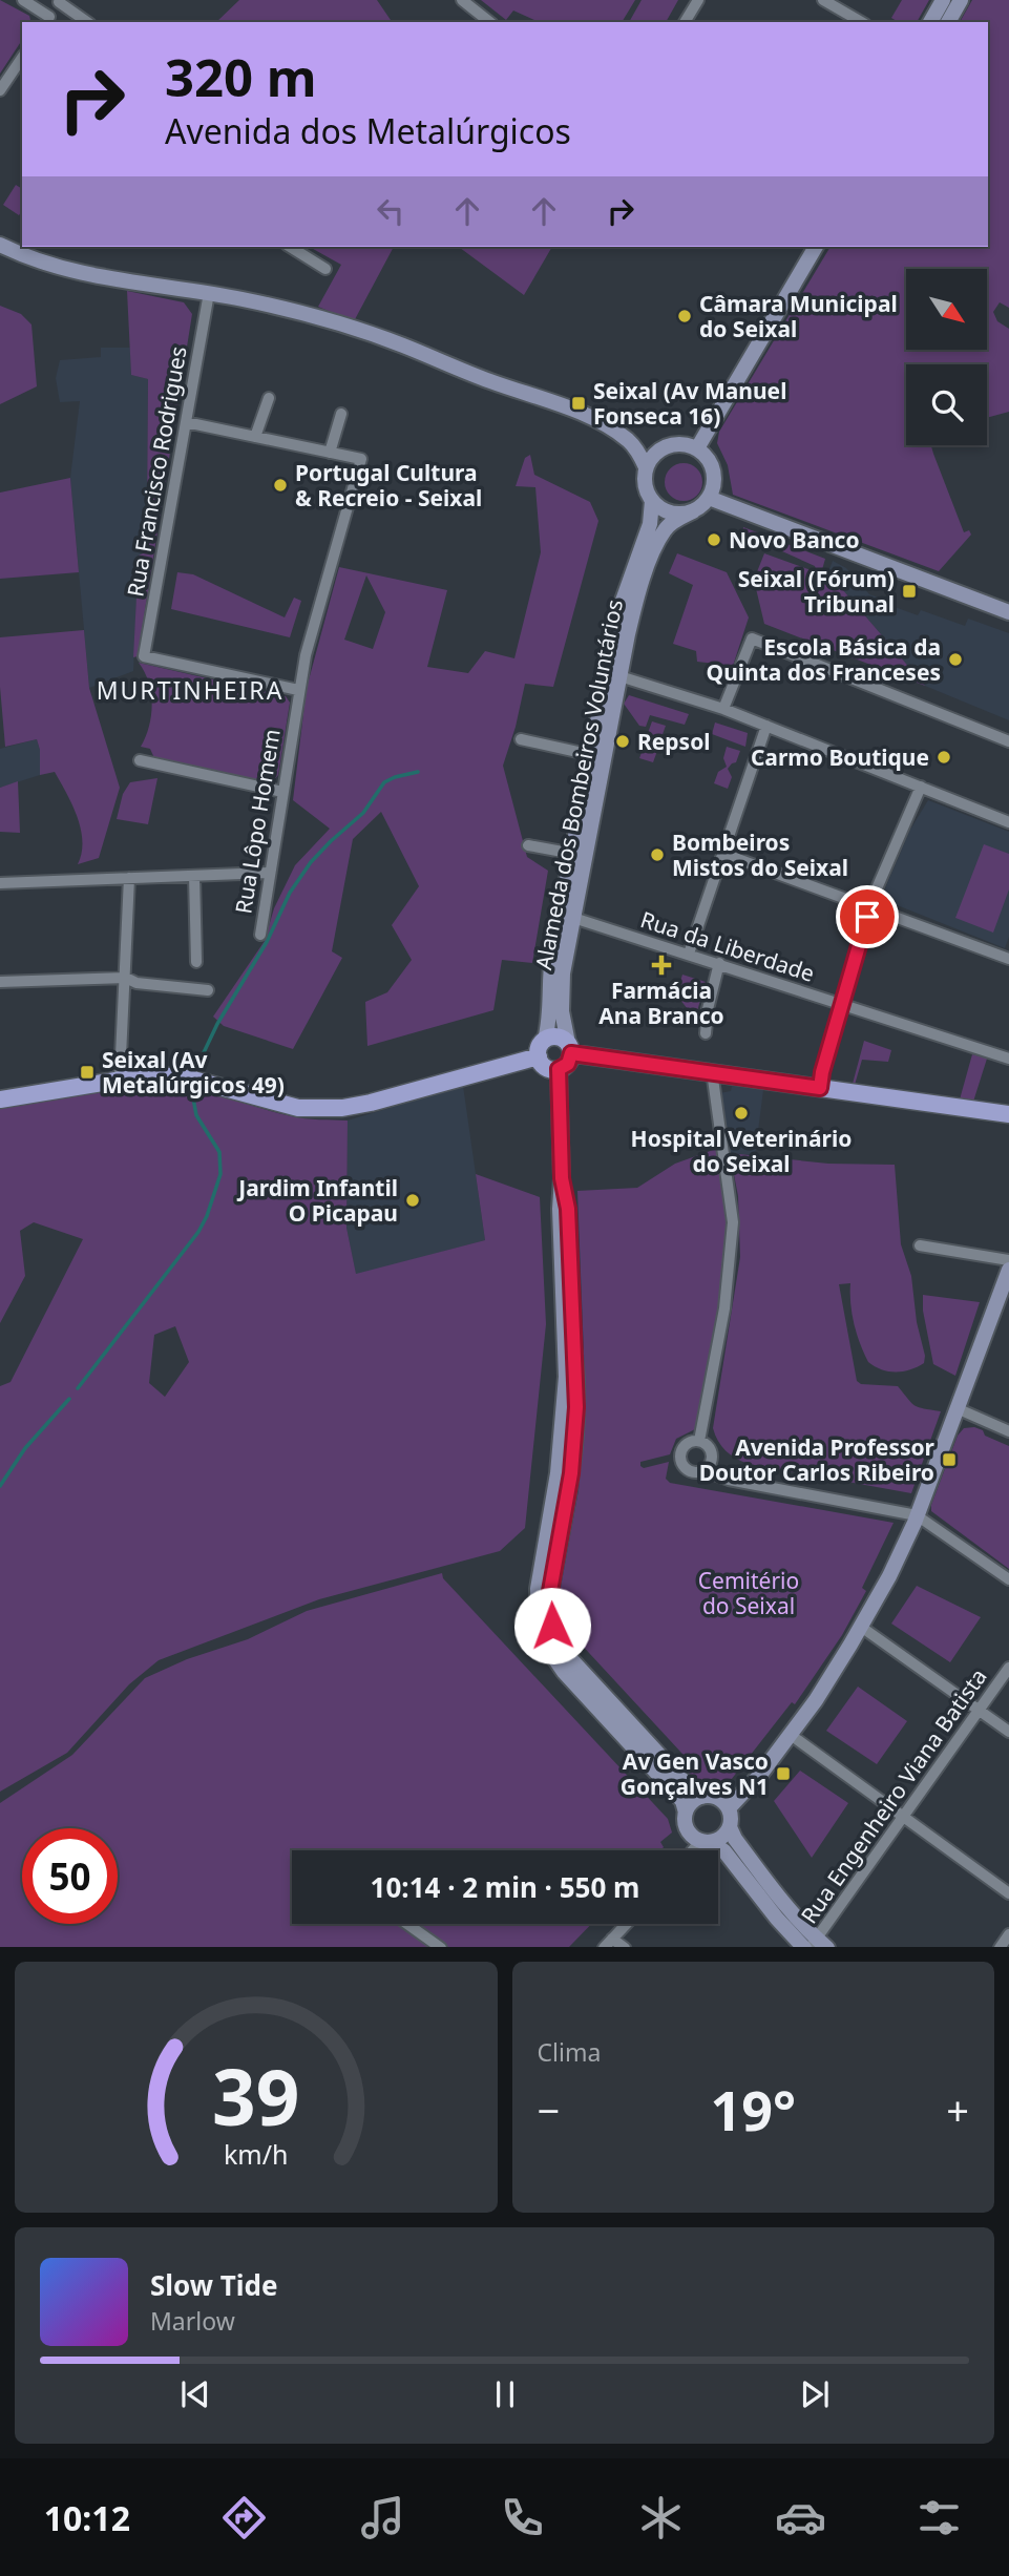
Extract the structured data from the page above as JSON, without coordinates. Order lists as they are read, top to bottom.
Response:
{
  "streets": {
    "main road": ["Alameda dos Bombeiros Voluntários"],
    "street": [
      "Rua Francisco Rodrigues",
      "Rua Lôpo Homem",
      "Rua da Liberdade",
      "Rua Engenheiro Viana Batista"
    ]
  },
  "crossings": [
    ["Rua Francisco Rodrigues", "Rua Lôpo Homem"],
    ["Alameda dos Bombeiros Voluntários", "Rua da Liberdade"]
  ],
  "districts": ["MURTINHEIRA"],
  "parks": ["Cemitério do Seixal"],
  "places": {
    "other": [
      "Câmara Municipal do Seixal",
      "Portugal Cultura & Recreio - Seixal",
      "Novo Banco",
      "Escola Básica da Quinta dos Franceses",
      "Repsol",
      "Carmo Boutique",
      "Bombeiros Mistos do Seixal",
      "Hospital Veterinário do Seixal",
      "Jardim Infantil O Picapau"
    ],
    "transit": [
      "Seixal (Av Manuel Fonseca 16)",
      "Seixal (Fórum) Tribunal",
      "Seixal (Av Metalúrgicos 49)",
      "Avenida Professor Doutor Carlos Ribeiro",
      "Av Gen Vasco Gonçalves N1"
    ],
    "health": ["Farmácia Ana Branco"]
  },
  "north": "bottom right",
  "page": {
    "turn": ["320 m", "Avenida dos Metalúrgicos"],
    "limit": "50",
    "trip": "10:14 · 2 min · 550 m",
    "tile": "Clima",
    "heat": ["−", "19°", "+"],
    "song": ["Slow Tide", "Marlow"],
    "tabs": "10:12",
    "gauge": ["39", "km/h"]
  }
}
